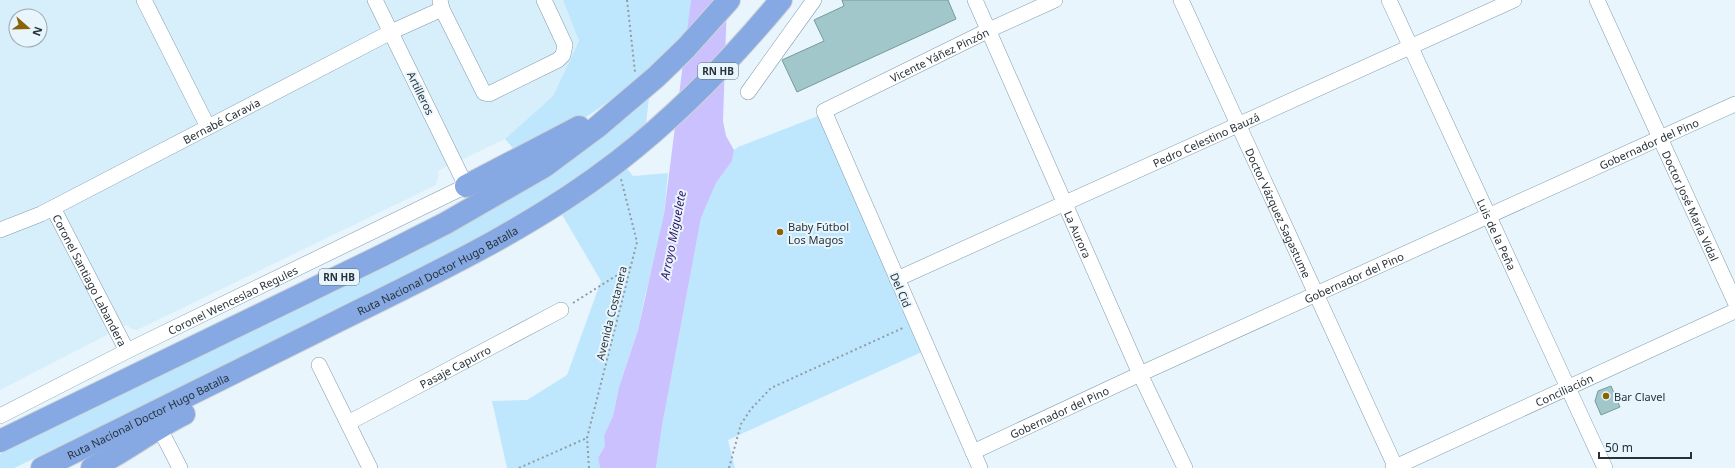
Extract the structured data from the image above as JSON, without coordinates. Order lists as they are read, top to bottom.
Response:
{
  "streets": {
    "highway": ["RN HB", "Ruta Nacional Doctor Hugo Batalla"],
    "street": [
      "Vicente Yáñez Pinzón",
      "Artilleros",
      "Bernabé Caravia",
      "Pedro Celestino Bauzá",
      "Gobernador del Pino",
      "Doctor José María Vidal",
      "Doctor Vázquez Sagastume",
      "Luis de la Peña",
      "La Aurora",
      "Coronel Santiago Labandera",
      "Del Cid",
      "Coronel Wenceslao Regules",
      "Pasaje Capurro",
      "Conciliación"
    ],
    "path": ["Avenida Costanera"]
  },
  "crossings": [
    ["Vicente Yáñez Pinzón", "La Aurora"],
    ["Vicente Yáñez Pinzón", "Del Cid"],
    ["Artilleros", "Bernabé Caravia"],
    ["Artilleros", "Coronel Wenceslao Regules"],
    ["Bernabé Caravia", "Coronel Santiago Labandera"],
    ["Pedro Celestino Bauzá", "Doctor Vázquez Sagastume"],
    ["Pedro Celestino Bauzá", "Luis de la Peña"],
    ["Pedro Celestino Bauzá", "La Aurora"],
    ["Pedro Celestino Bauzá", "Del Cid"],
    ["Gobernador del Pino", "Doctor José María Vidal"],
    ["Gobernador del Pino", "Doctor Vázquez Sagastume"],
    ["Gobernador del Pino", "Luis de la Peña"],
    ["Gobernador del Pino", "La Aurora"],
    ["Gobernador del Pino", "Del Cid"],
    ["Doctor Vázquez Sagastume", "Conciliación"],
    ["Luis de la Peña", "Conciliación"],
    ["Ruta Nacional Doctor Hugo Batalla", "Avenida Costanera"],
    ["Coronel Santiago Labandera", "Coronel Wenceslao Regules"]
  ],
  "water": ["Arroyo Miguelete"],
  "places": ["Baby Fútbol Los Magos", "Bar Clavel"],
  "scale_bar": "50 m",
  "north": "right"
}
